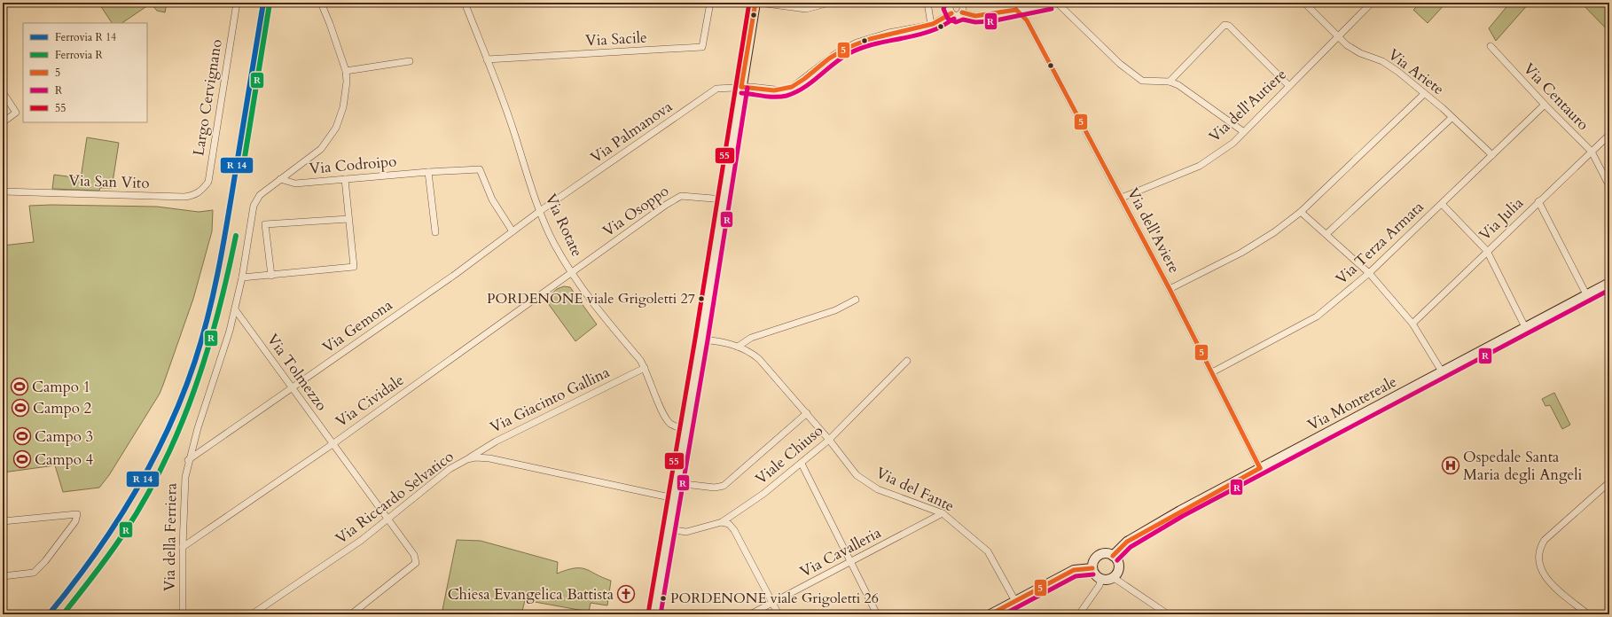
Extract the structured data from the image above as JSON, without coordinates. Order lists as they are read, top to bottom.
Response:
{
  "streets": {
    "main road": ["Via Montereale"],
    "street": [
      "Via Sacile",
      "Via Ariete",
      "Via Centauro",
      "Largo Cervignano",
      "Via dell'Autiere",
      "Via Palmanova",
      "Via Codroipo",
      "Via San Vito",
      "Via Osoppo",
      "Via Julia",
      "Via Rotate",
      "Via dell'Aviere",
      "Via Terza Armata",
      "Via Gemona",
      "Via Tolmezzo",
      "Via Giacinto Gallina",
      "Via Cividale",
      "Viale Chiuso",
      "Via del Fante",
      "Via Riccardo Selvatico",
      "Via della Ferriera",
      "Via Cavalleria"
    ]
  },
  "crossings": [
    ["Via Sacile", "Via Rotate"],
    ["Via Ariete", "Via dell'Autiere"],
    ["Via Ariete", "Via Terza Armata"],
    ["Via Centauro", "Via Julia"],
    ["Via Centauro", "Via Terza Armata"],
    ["Largo Cervignano", "Via San Vito"],
    ["Via dell'Autiere", "Via dell'Aviere"],
    ["Via Palmanova", "Via Rotate"],
    ["Via Palmanova", "Via Gemona"],
    ["Via Codroipo", "Via Gemona"],
    ["Via Codroipo", "Via della Ferriera"],
    ["Via Osoppo", "Via Rotate"],
    ["Via Osoppo", "Via Cividale"],
    ["Via Rotate", "Via Gemona"],
    ["Via Rotate", "Via Giacinto Gallina"],
    ["Via Rotate", "Via Cividale"],
    ["Via dell'Aviere", "Via Terza Armata"],
    ["Via dell'Aviere", "Via Montereale"],
    ["Via Gemona", "Via Tolmezzo"],
    ["Via Gemona", "Via della Ferriera"],
    ["Via Tolmezzo", "Via Cividale"],
    ["Via Tolmezzo", "Via Riccardo Selvatico"],
    ["Via Tolmezzo", "Via della Ferriera"],
    ["Via Giacinto Gallina", "Via Riccardo Selvatico"],
    ["Via Cividale", "Via della Ferriera"],
    ["Viale Chiuso", "Via del Fante"],
    ["Via del Fante", "Via Cavalleria"]
  ],
  "places": {
    "other": ["PORDENONE viale Grigoletti 27", "PORDENONE viale Grigoletti 26"],
    "sports": [
      "Campo 1",
      "Campo 2",
      "Campo 3",
      "Campo 4"
    ],
    "hospital": ["Ospedale Santa Maria degli Angeli"],
    "church": ["Chiesa Evangelica Battista"]
  },
  "lines": [
    "transit line 5",
    "transit line R",
    "transit line 55",
    "rail line R"
  ],
  "legend": [
    "Ferrovia R 14",
    "Ferrovia R",
    "5",
    "R",
    "55"
  ]
}
